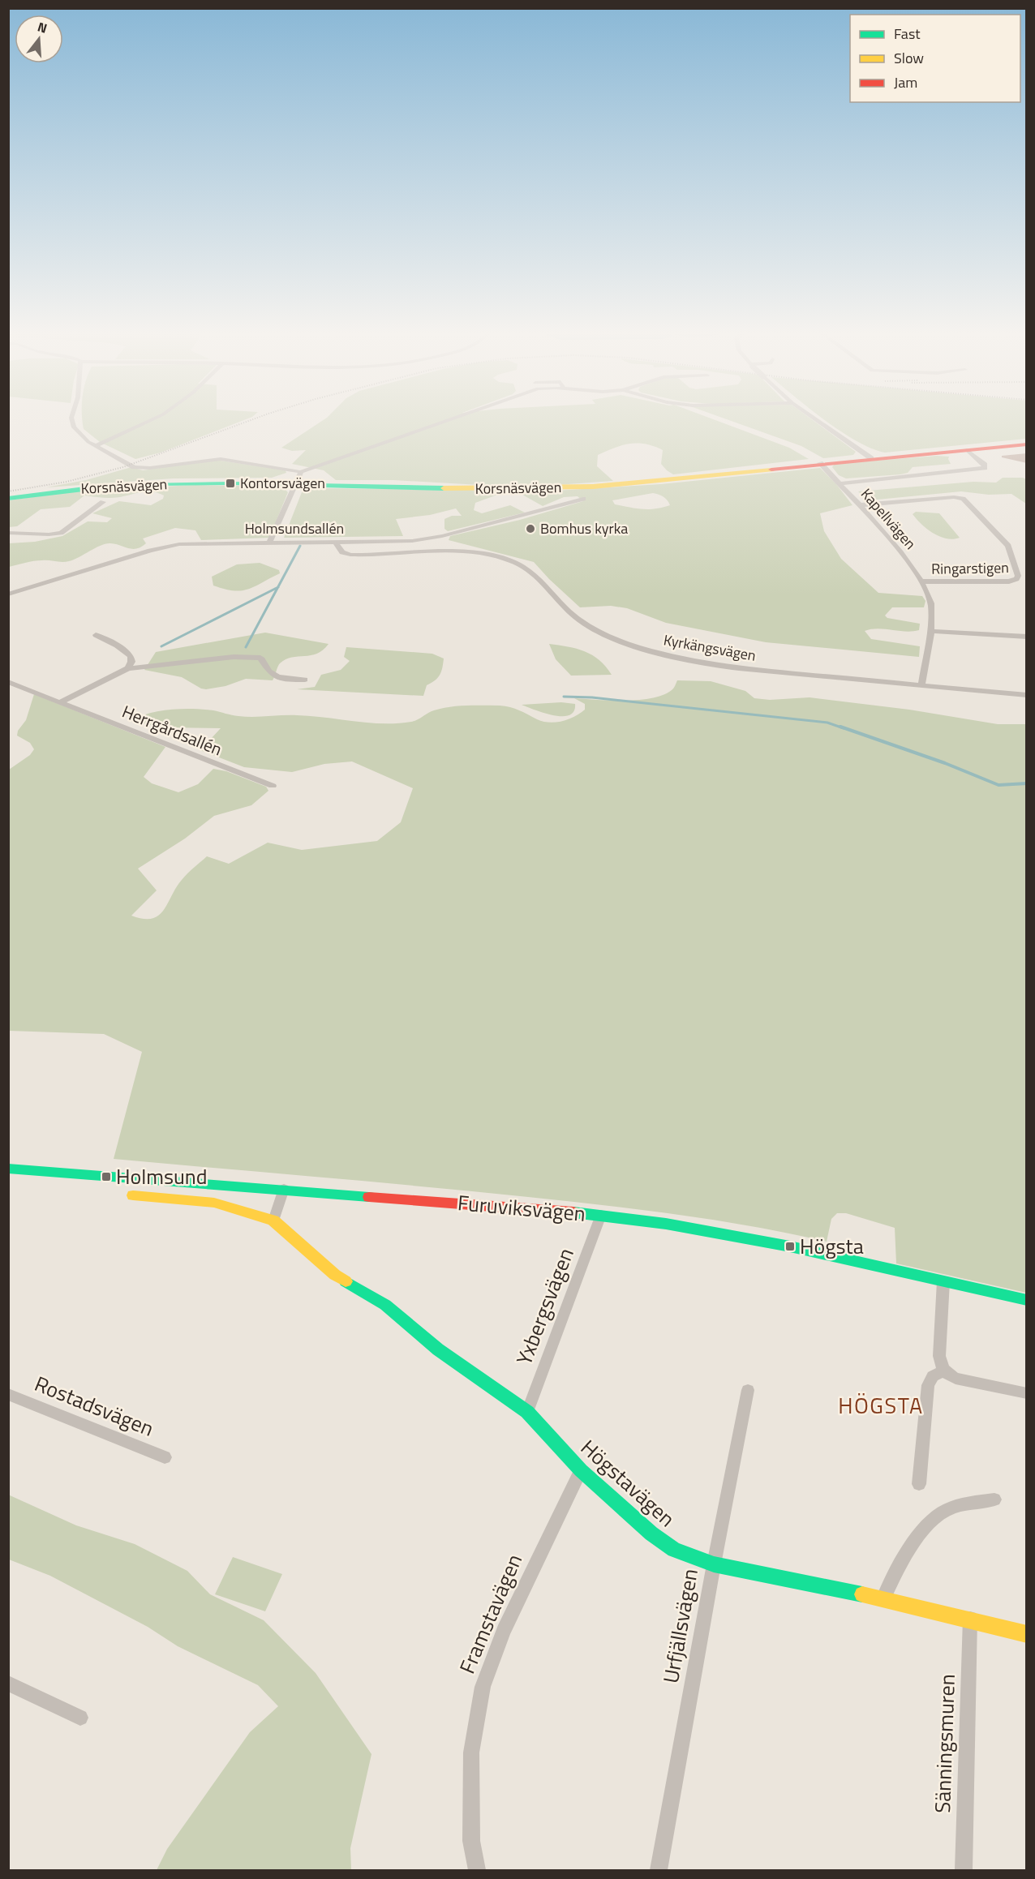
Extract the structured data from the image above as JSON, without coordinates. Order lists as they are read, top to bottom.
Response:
{
  "streets": {
    "street": [
      "Korsnäsvägen",
      "Kapellvägen",
      "Holmsundsallén",
      "Ringarstigen",
      "Kyrkängsvägen",
      "Herrgårdsallén",
      "Furuviksvägen",
      "Yxbergsvägen",
      "Rostadsvägen",
      "Högstavägen",
      "Framstavägen",
      "Urfjällsvägen",
      "Sänningsmuren"
    ]
  },
  "crossings": [
    ["Korsnäsvägen", "Kapellvägen"],
    ["Kapellvägen", "Ringarstigen"],
    ["Kapellvägen", "Kyrkängsvägen"],
    ["Holmsundsallén", "Kyrkängsvägen"],
    ["Furuviksvägen", "Yxbergsvägen"],
    ["Yxbergsvägen", "Högstavägen"],
    ["Högstavägen", "Framstavägen"],
    ["Högstavägen", "Urfjällsvägen"],
    ["Högstavägen", "Sänningsmuren"]
  ],
  "districts": ["HÖGSTA"],
  "places": {
    "transit": ["Kontorsvägen", "Holmsund", "Högsta"],
    "other": ["Bomhus kyrka"]
  },
  "legend": ["Fast", "Slow", "Jam"],
  "north": "top"
}
